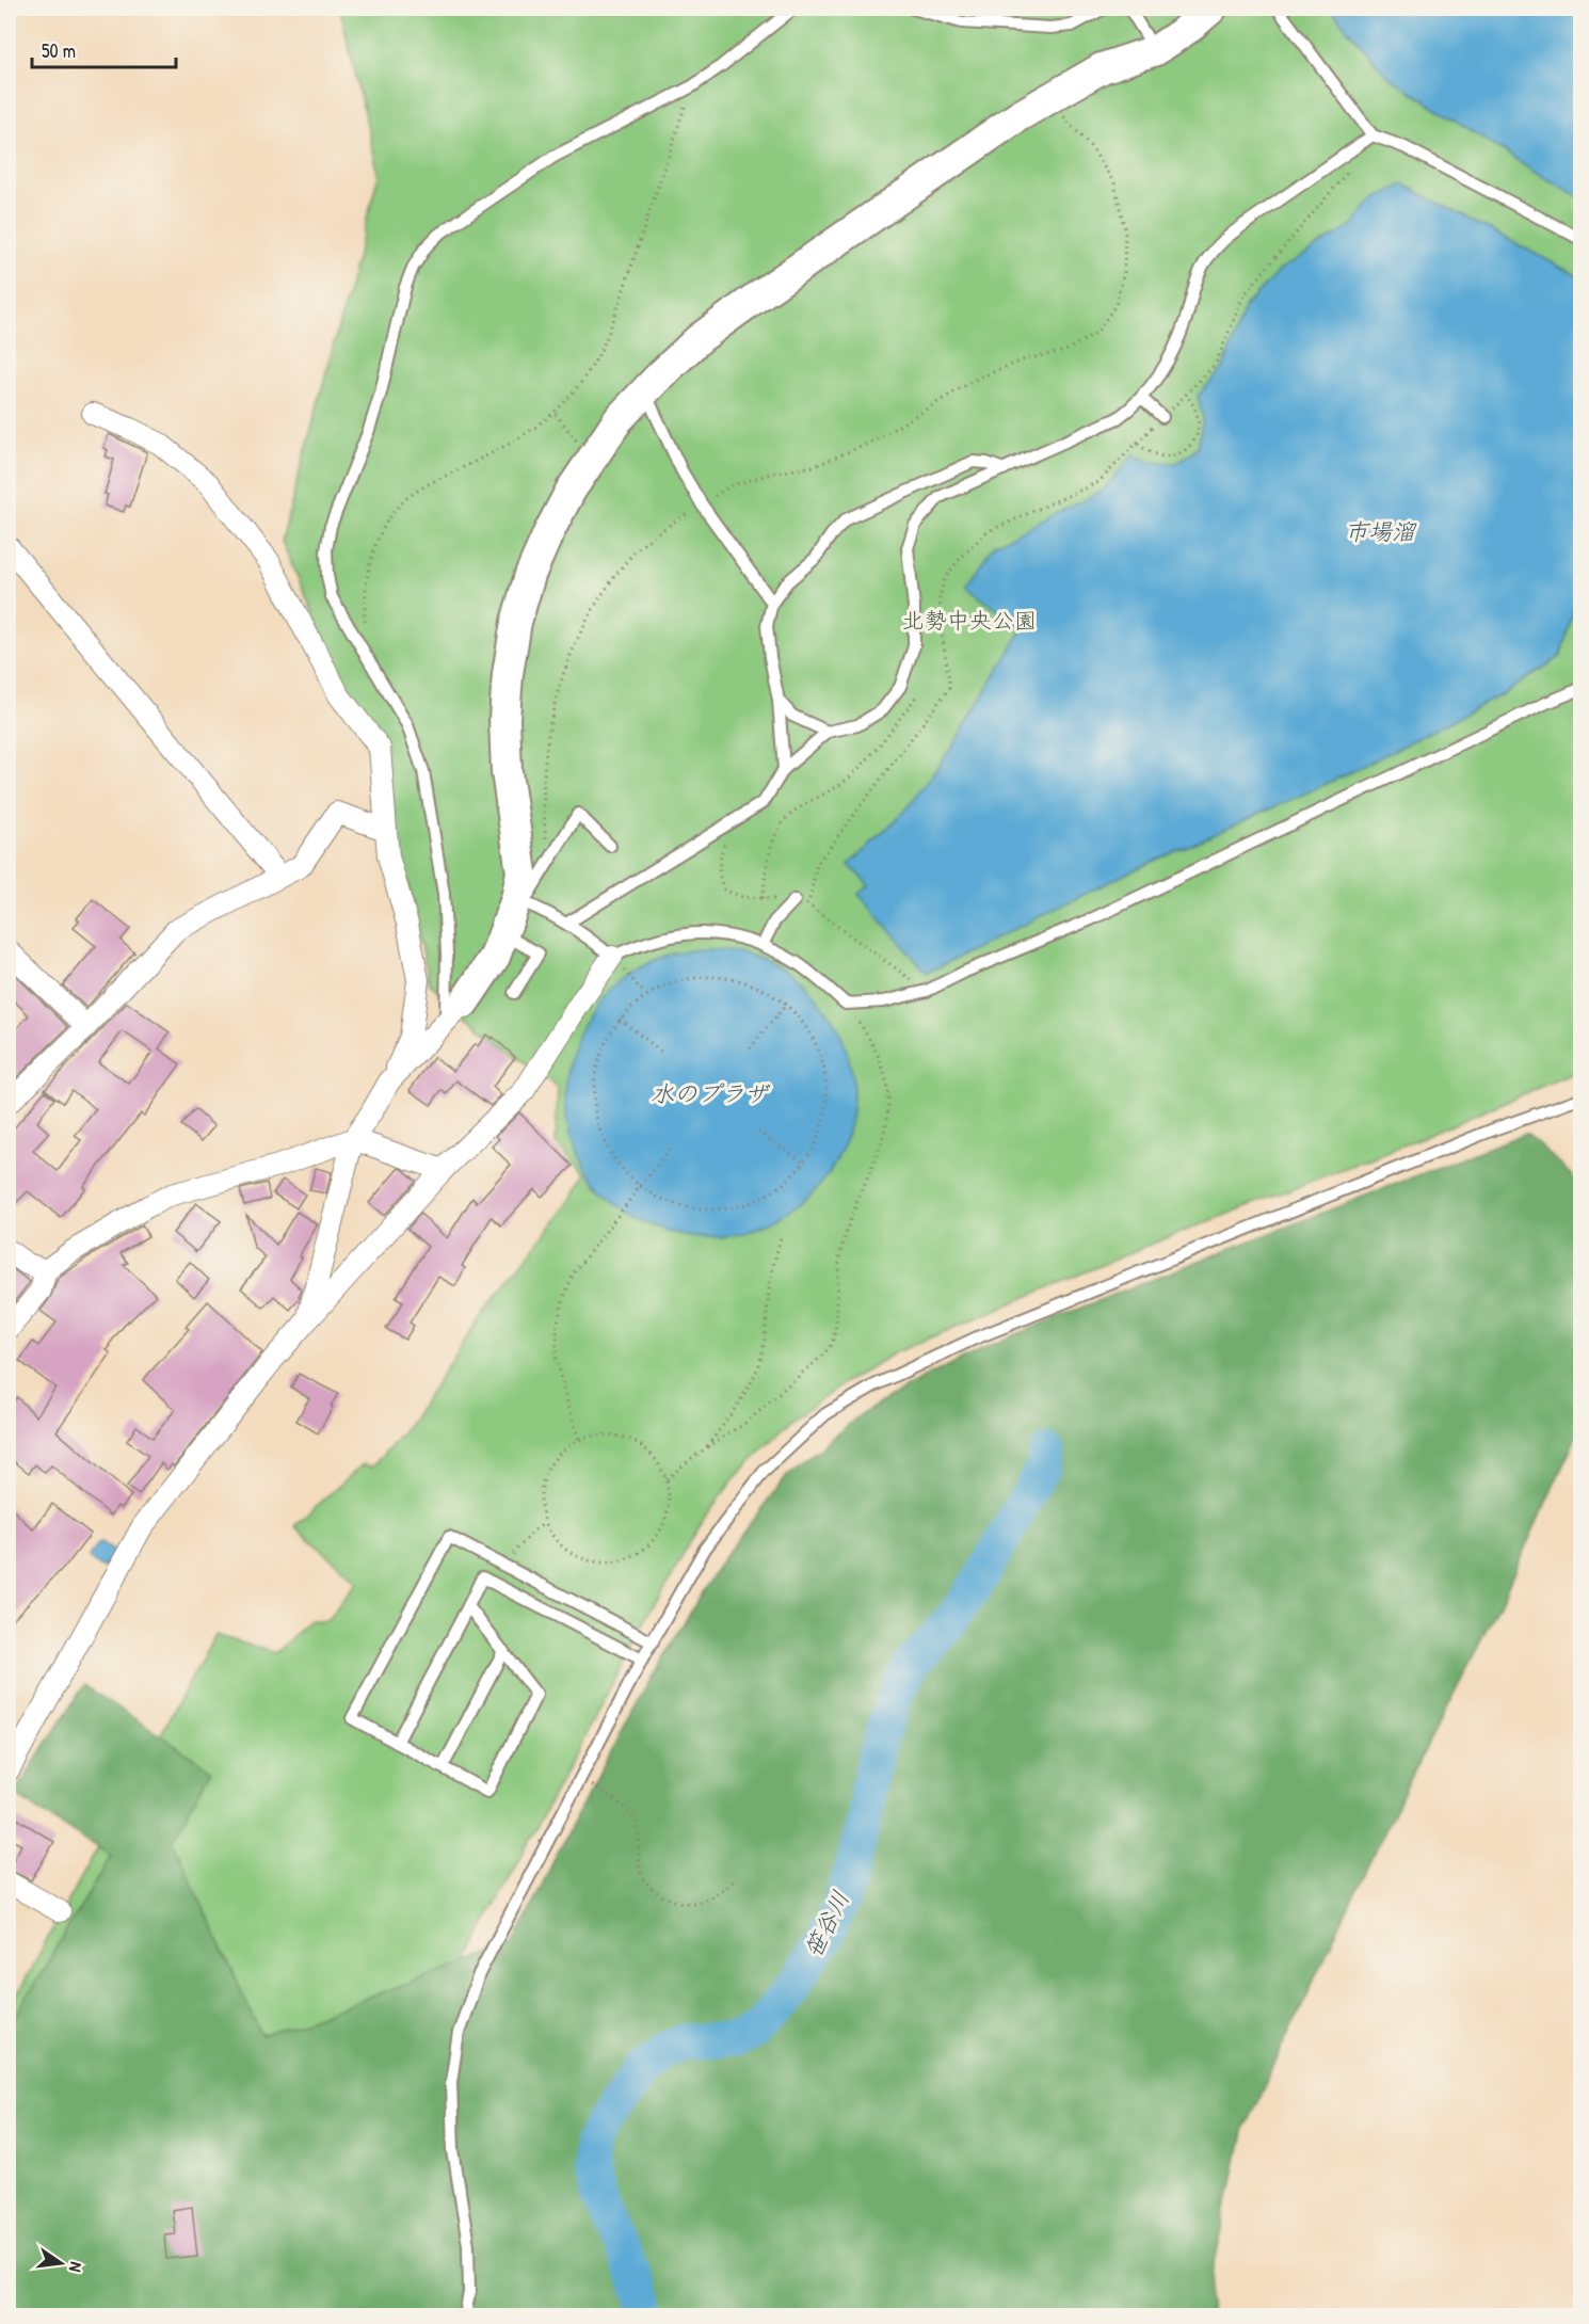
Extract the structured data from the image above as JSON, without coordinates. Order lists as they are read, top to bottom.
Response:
{
  "water": ["市場溜", "水のプラザ", "笹谷川"],
  "parks": ["北勢中央公園"],
  "scale_bar": "50 m",
  "north": "right"
}
